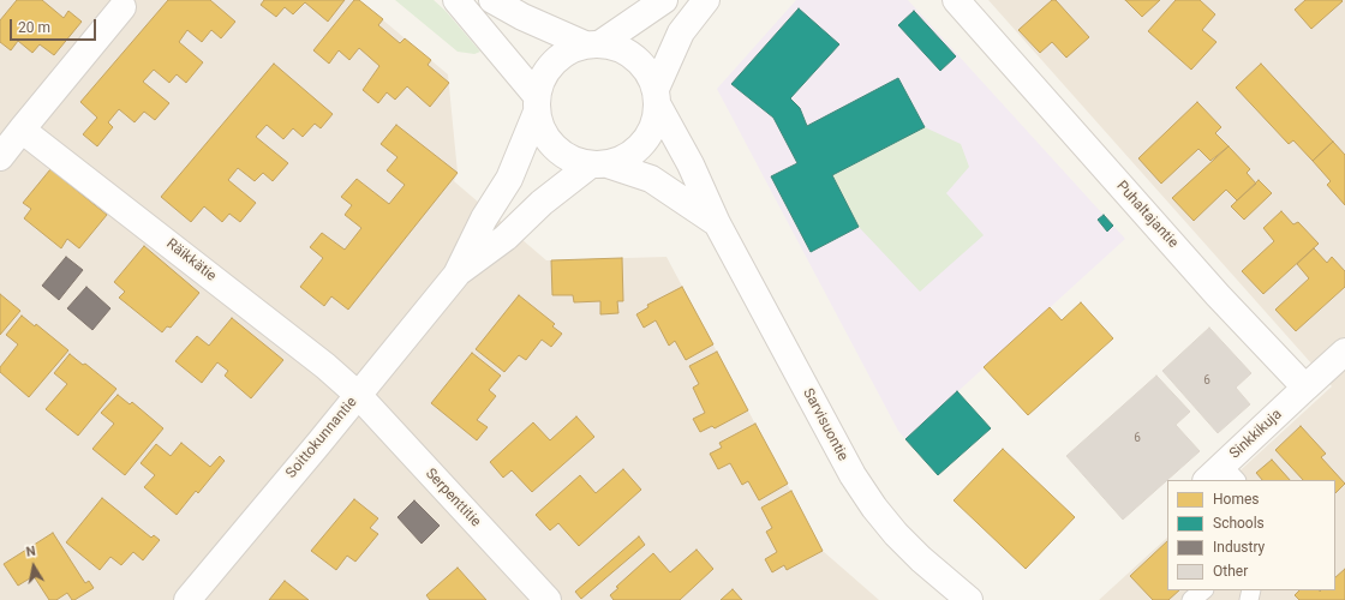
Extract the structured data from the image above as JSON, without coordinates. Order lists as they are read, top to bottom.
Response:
{
  "streets": {
    "street": [
      "Puhaltajantie",
      "Räikkätie",
      "Sarvisuontie",
      "Sinkkikuja",
      "Soittokunnantie",
      "Serpenttitie"
    ]
  },
  "crossings": [
    ["Puhaltajantie", "Sinkkikuja"],
    ["Räikkätie", "Soittokunnantie"],
    ["Räikkätie", "Serpenttitie"],
    ["Sarvisuontie", "Soittokunnantie"],
    ["Soittokunnantie", "Serpenttitie"]
  ],
  "house_numbers": ["6", "6"],
  "legend": [
    "Homes",
    "Schools",
    "Industry",
    "Other"
  ],
  "scale_bar": "20 m",
  "north": "top"
}
